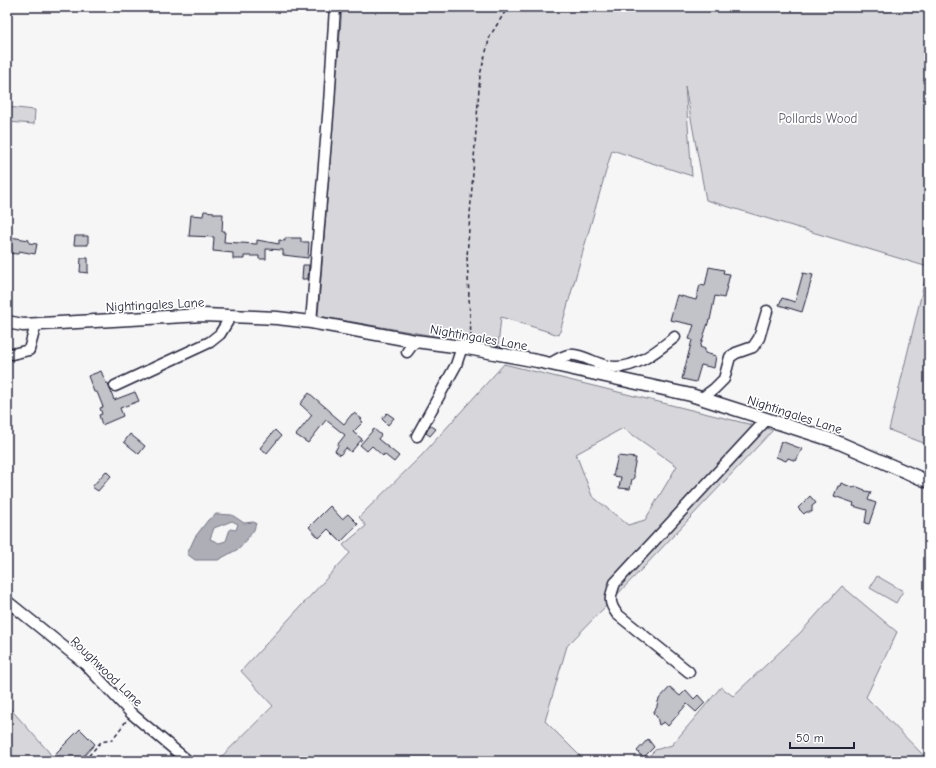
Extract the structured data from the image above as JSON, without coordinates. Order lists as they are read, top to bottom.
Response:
{
  "streets": {
    "main road": ["Nightingales Lane"],
    "street": ["Roughwood Lane"]
  },
  "parks": ["Pollards Wood"],
  "scale_bar": "50 m"
}
